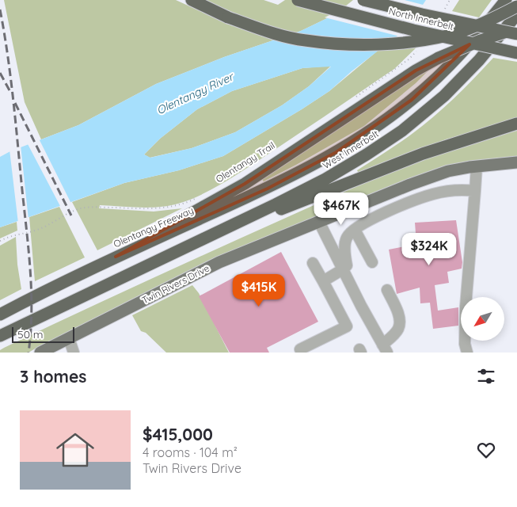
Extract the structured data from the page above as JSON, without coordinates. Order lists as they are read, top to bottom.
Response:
{
  "streets": {
    "highway": ["North Innerbelt", "West Innerbelt", "Olentangy Freeway"],
    "main road": ["Twin Rivers Drive"]
  },
  "crossings": [
    ["West Innerbelt", "Olentangy Freeway"]
  ],
  "water": ["Olentangy River"],
  "scale_bar": "50 m",
  "north": "bottom left",
  "page": {
    "price": ["$467K", "$324K", "$415K"],
    "scale": "50 m",
    "heading": "3 homes",
    "list": [
      {
        "name": "$415,000",
        "note": "4 rooms · 104 m² · Twin Rivers Drive"
      }
    ]
  }
}
